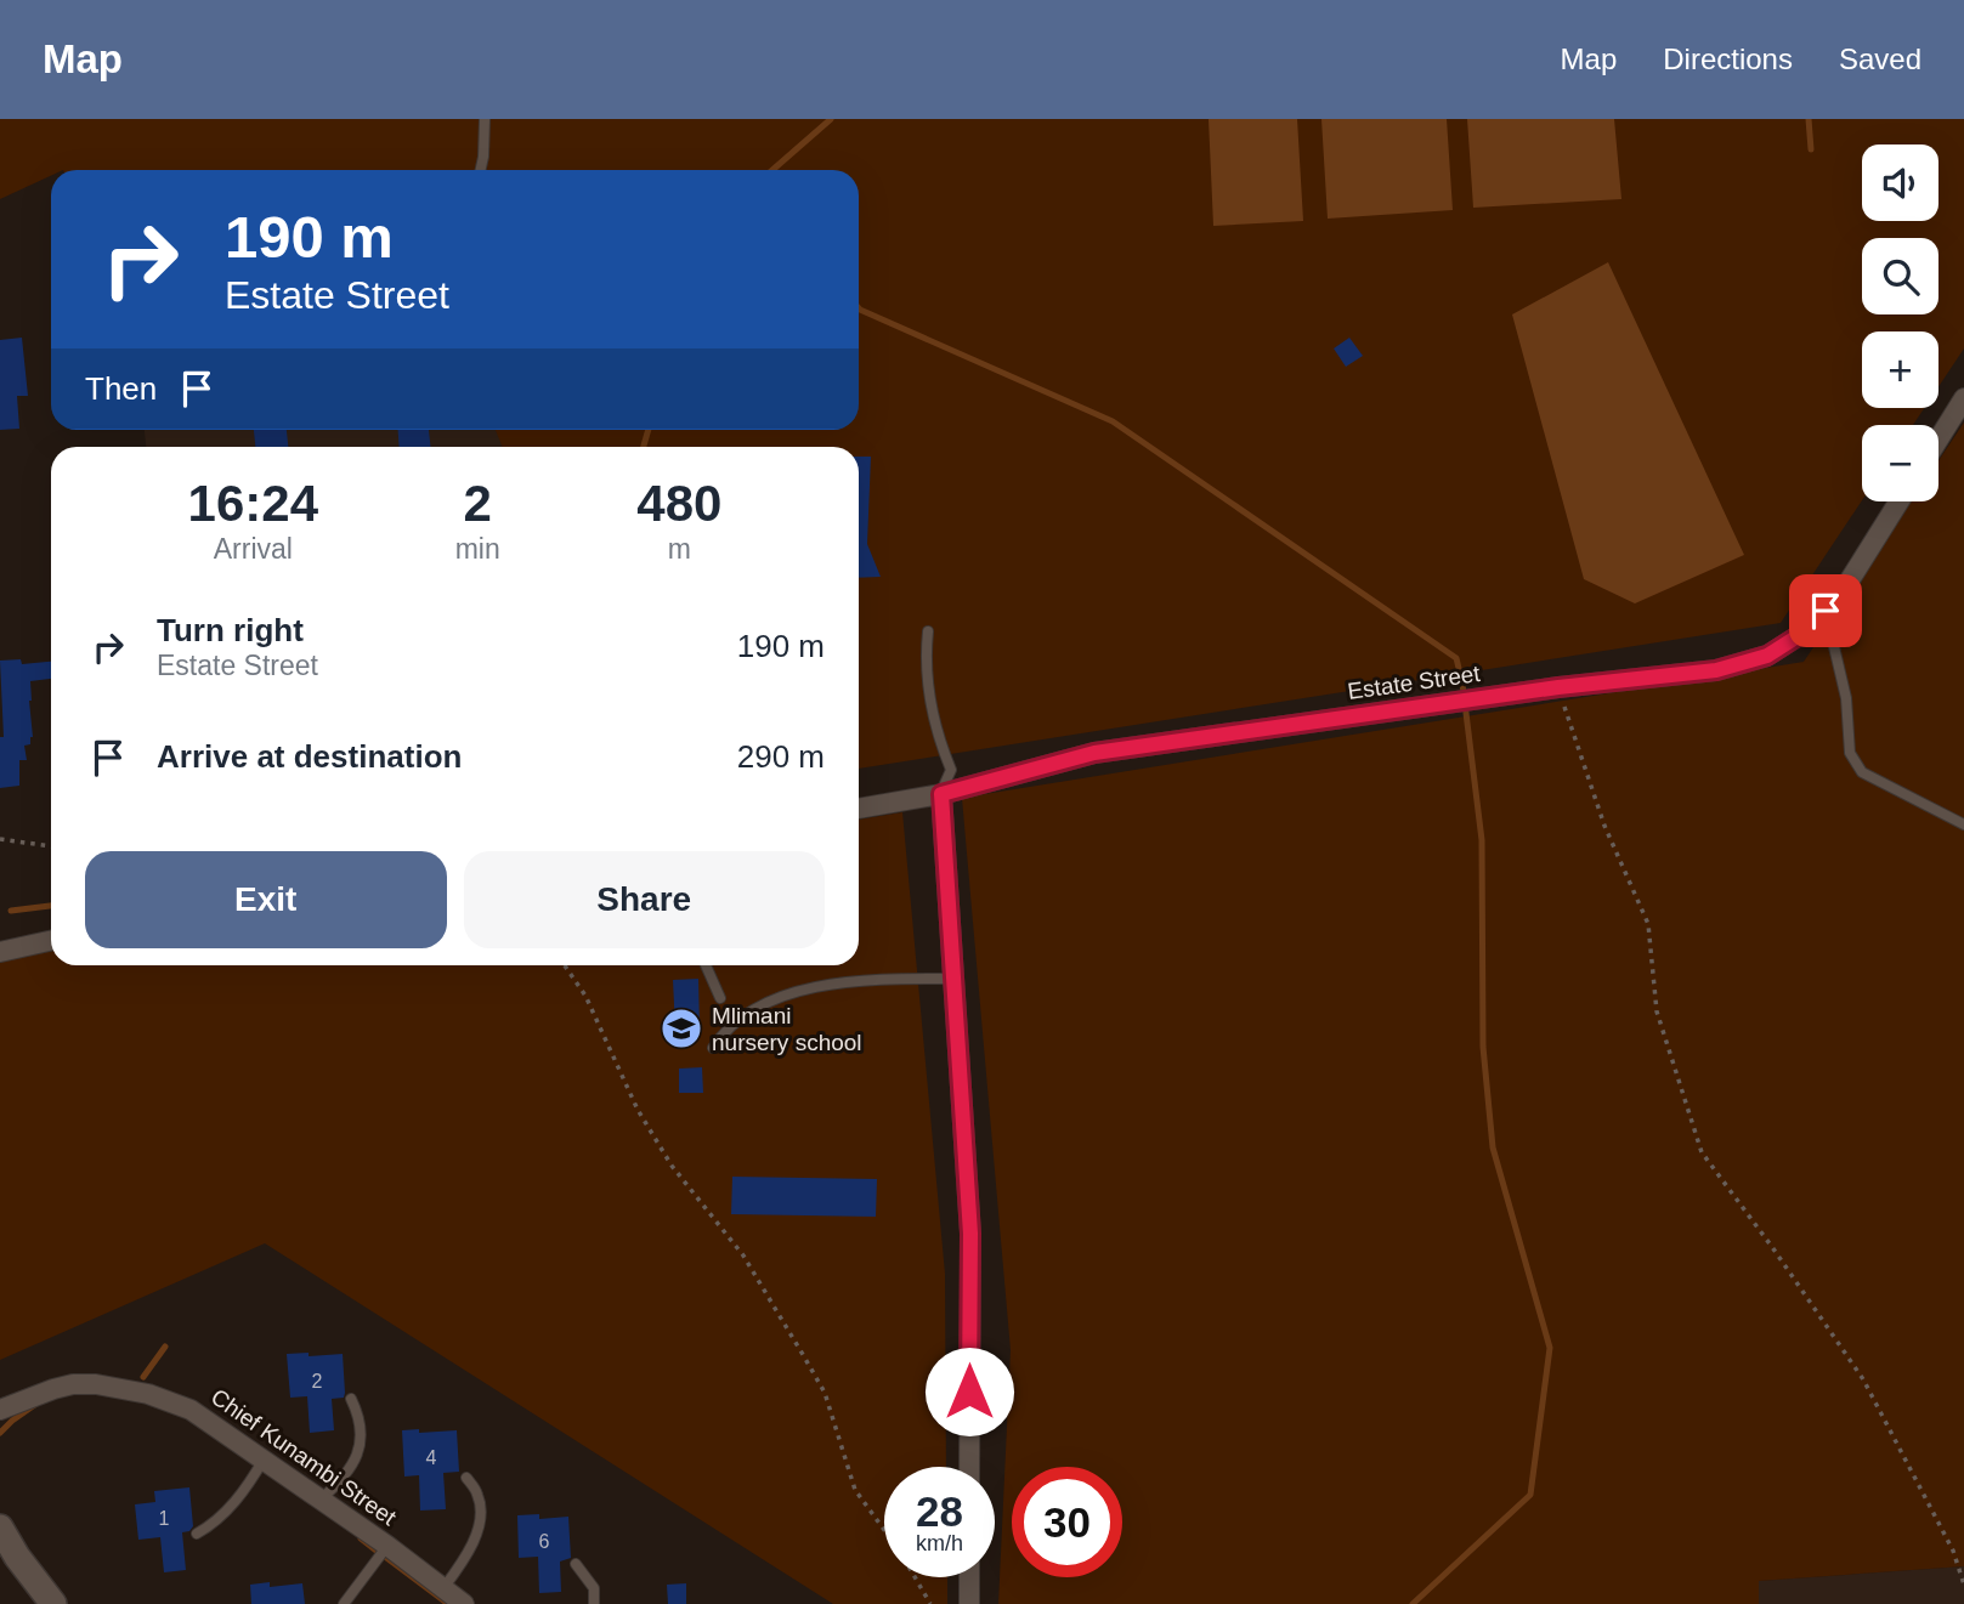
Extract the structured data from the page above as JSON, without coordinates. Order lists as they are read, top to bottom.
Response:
{
  "streets": {
    "street": ["Estate Street", "Chief Kunambi Street"]
  },
  "places": {
    "school or university": ["Mlimani nursery school"]
  },
  "house_numbers": [
    "2",
    "4",
    "1",
    "6"
  ],
  "page": {
    "header": "Map",
    "nav": ["Map", "Directions", "Saved"],
    "map_buttons": ["+", "−"],
    "turn": ["190 m", "Estate Street"],
    "then": "Then",
    "eta": [
      "16:24",
      "Arrival",
      "2",
      "min",
      "480",
      "m"
    ],
    "list": [
      {
        "name": "Turn right",
        "note": "Estate Street",
        "value": "190 m"
      },
      {
        "name": "Arrive at destination",
        "value": "290 m"
      }
    ],
    "buttons": ["Exit", "Share"],
    "speed": "28 km/h",
    "limit": "30"
  }
}
